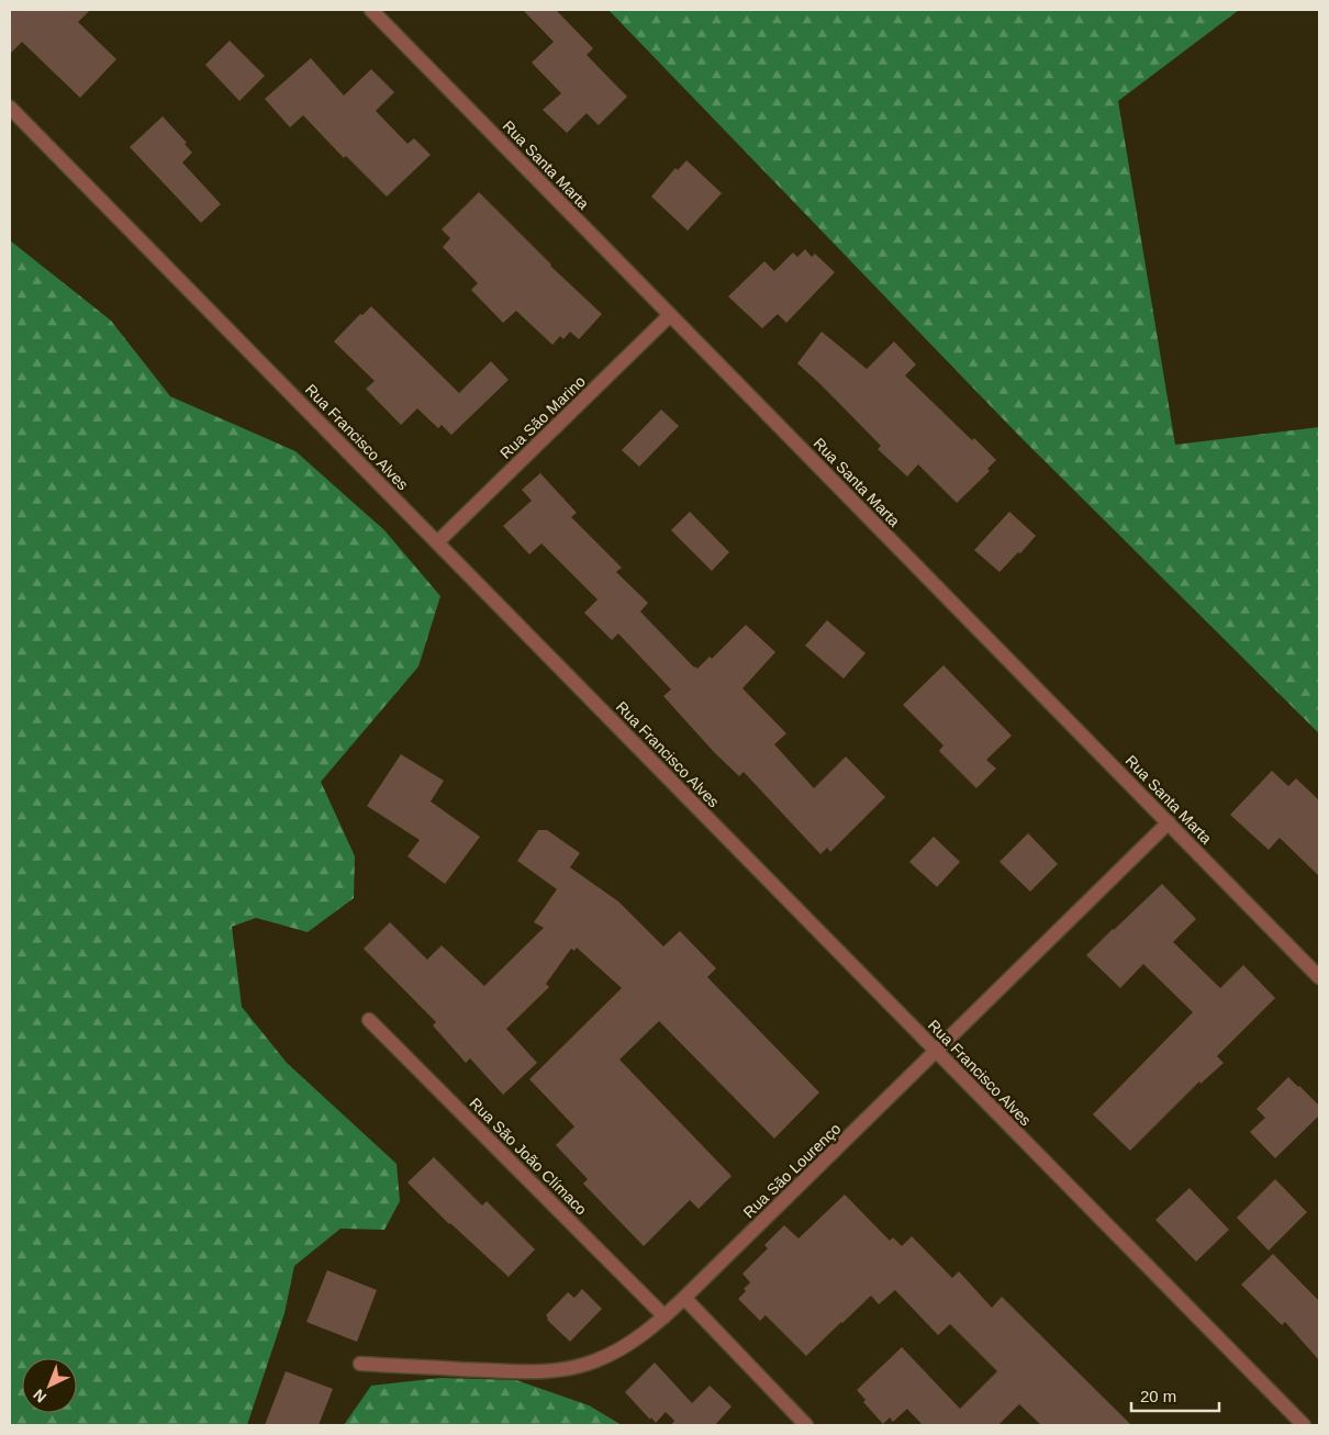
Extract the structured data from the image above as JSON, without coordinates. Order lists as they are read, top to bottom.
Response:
{
  "streets": {
    "street": [
      "Rua Santa Marta",
      "Rua São Marino",
      "Rua Francisco Alves",
      "Rua São João Clímaco",
      "Rua São Lourenço"
    ]
  },
  "crossings": [
    ["Rua Santa Marta", "Rua São Marino"],
    ["Rua Santa Marta", "Rua São Lourenço"],
    ["Rua São Marino", "Rua Francisco Alves"],
    ["Rua Francisco Alves", "Rua São Lourenço"],
    ["Rua São João Clímaco", "Rua São Lourenço"]
  ],
  "scale_bar": "20 m",
  "north": "bottom left"
}
